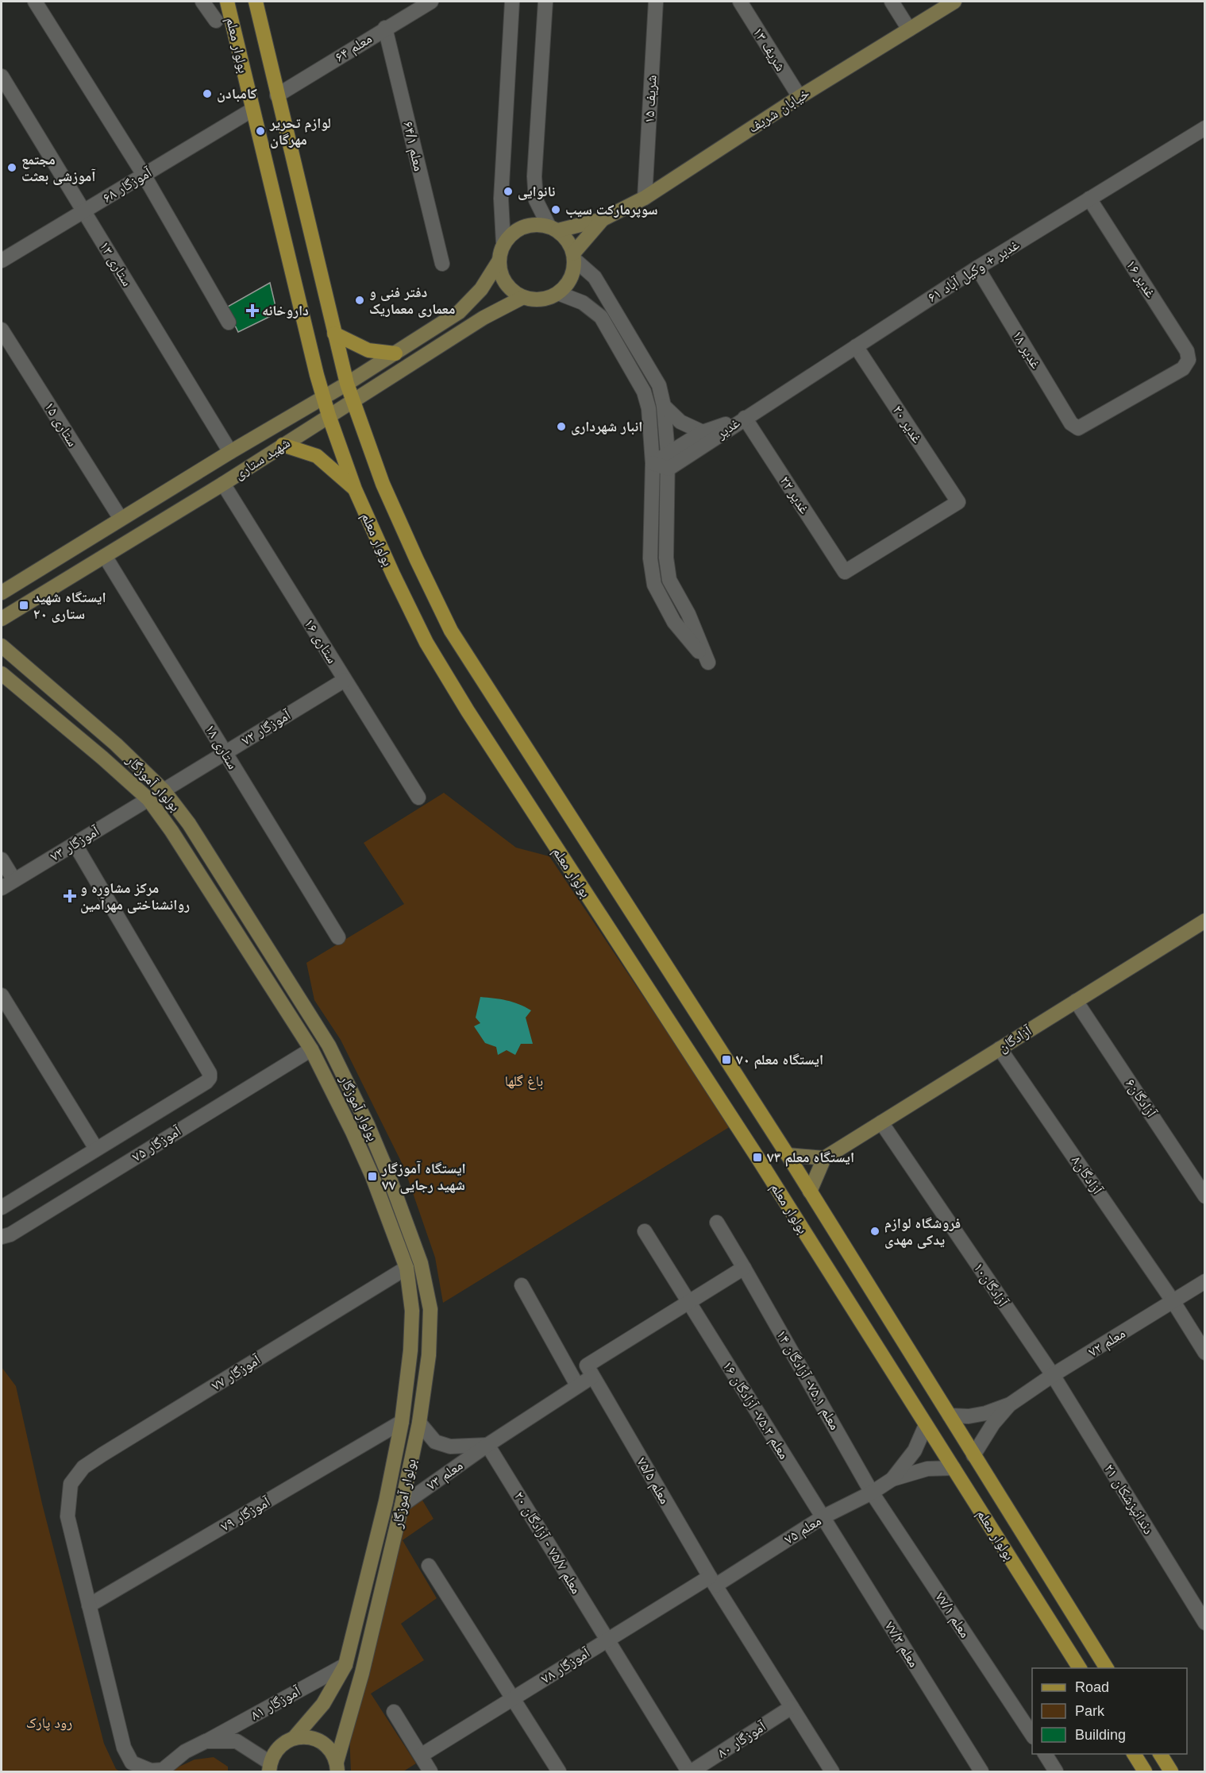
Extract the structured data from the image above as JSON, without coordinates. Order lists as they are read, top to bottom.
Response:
{
  "streets": {
    "main road": [
      "بولوار معلم",
      "خیابان شریف",
      "شهید ستاری",
      "بولوار آموزگار",
      "آزادگان"
    ],
    "street": [
      "معلم ۶۴",
      "شریف ۱۳",
      "شریف ۱۵",
      "معلم ۶۴/۱",
      "آموزگار ۶۸",
      "ستاری ۱۳",
      "غدیر + وکیل آباد ۶۱",
      "غدیر ۱۶",
      "غدیر ۱۸",
      "ستاری ۱۵",
      "غدیر ۲۰",
      "غدیر",
      "غدیر ۲۲",
      "ستاری ۱۶",
      "۷۲ آموزگار",
      "ستاری ۱۸",
      "۷۳ آموزگار",
      "آزادگان۶",
      "آموزگار ۷۵",
      "آزادگان۸",
      "آزادگان۱۰",
      "معلم ۷۲",
      "۷۷ آموزگار",
      "معلم ۷۵.۱- آزادگان ۱۴",
      "معلم ۷۵.۳- آزادگان ۱۶",
      "معلم ۷۳",
      "معلم ۷۵/۵",
      "دندانپزشکان ۲۱",
      "۷۹ آموزگار",
      "معلم ۷۵",
      "معلم ۷۵/۷ - آزادگان ۲۰",
      "معلم ۷۷/۱",
      "معلم ۷۷/۳",
      "آموزگار ۷۸",
      "۸۱ آموزگار",
      "آموزگار ۸۰"
    ]
  },
  "crossings": [
    ["بولوار معلم", "معلم ۶۴"],
    ["بولوار معلم", "آموزگار ۶۸"],
    ["بولوار معلم", "شهید ستاری"],
    ["معلم ۶۴", "معلم ۶۴/۱"],
    ["شریف ۱۳", "خیابان شریف"],
    ["شریف ۱۵", "خیابان شریف"],
    ["خیابان شریف", "شهید ستاری"],
    ["آموزگار ۶۸", "ستاری ۱۳"],
    ["ستاری ۱۳", "شهید ستاری"],
    ["غدیر + وکیل آباد ۶۱", "غدیر ۱۶"],
    ["غدیر + وکیل آباد ۶۱", "غدیر ۱۸"],
    ["غدیر + وکیل آباد ۶۱", "غدیر ۲۰"],
    ["غدیر + وکیل آباد ۶۱", "غدیر"],
    ["غدیر + وکیل آباد ۶۱", "غدیر ۲۲"],
    ["غدیر ۱۶", "غدیر ۱۸"],
    ["ستاری ۱۵", "شهید ستاری"],
    ["غدیر ۲۰", "غدیر ۲۲"],
    ["غدیر", "غدیر ۲۲"],
    ["شهید ستاری", "ستاری ۱۶"],
    ["شهید ستاری", "ستاری ۱۸"],
    ["ستاری ۱۶", "۷۲ آموزگار"],
    ["۷۲ آموزگار", "ستاری ۱۸"],
    ["۷۲ آموزگار", "بولوار آموزگار"],
    ["بولوار آموزگار", "۷۳ آموزگار"],
    ["بولوار آموزگار", "آموزگار ۷۵"],
    ["بولوار آموزگار", "۷۷ آموزگار"],
    ["بولوار آموزگار", "معلم ۷۳"],
    ["بولوار آموزگار", "۷۹ آموزگار"],
    ["بولوار آموزگار", "۸۱ آموزگار"],
    ["آزادگان", "آزادگان۶"],
    ["آزادگان", "آزادگان۸"],
    ["آزادگان", "آزادگان۱۰"],
    ["آزادگان۸", "معلم ۷۲"],
    ["آزادگان۱۰", "معلم ۷۲"],
    ["آزادگان۱۰", "دندانپزشکان ۲۱"],
    ["معلم ۷۲", "دندانپزشکان ۲۱"],
    ["۷۷ آموزگار", "۸۱ آموزگار"],
    ["معلم ۷۵.۱- آزادگان ۱۴", "معلم ۷۵"],
    ["معلم ۷۵.۱- آزادگان ۱۴", "معلم ۷۷/۱"],
    ["معلم ۷۵.۳- آزادگان ۱۶", "معلم ۷۵"],
    ["معلم ۷۵.۳- آزادگان ۱۶", "معلم ۷۷/۳"],
    ["معلم ۷۳", "معلم ۷۵/۵"],
    ["معلم ۷۳", "معلم ۷۵/۷ - آزادگان ۲۰"],
    ["معلم ۷۵/۵", "معلم ۷۵"],
    ["معلم ۷۵/۵", "آموزگار ۷۸"],
    ["معلم ۷۵/۵", "آموزگار ۸۰"],
    ["۷۹ آموزگار", "۸۱ آموزگار"],
    ["معلم ۷۵", "معلم ۷۷/۱"],
    ["معلم ۷۵", "معلم ۷۷/۳"],
    ["معلم ۷۵", "آموزگار ۷۸"],
    ["معلم ۷۵/۷ - آزادگان ۲۰", "آموزگار ۷۸"],
    ["معلم ۷۵/۷ - آزادگان ۲۰", "آموزگار ۸۰"]
  ],
  "parks": ["باغ گلها", "رود پارک"],
  "places": {
    "other": [
      "کامبادن",
      "لوازم تحریر مهرگان",
      "مجتمع آموزشی بعثت",
      "نانوایی",
      "سوپرمارکت سیب",
      "دفتر فنی و معماری معماریک",
      "انبار شهرداری",
      "فروشگاه لوازم یدکی مهدی"
    ],
    "health": ["داروخانه", "مرکز مشاوره و روانشناختی مهرآمین"],
    "transit": [
      "ایستگاه شهید ستاری ۲۰",
      "ایستگاه معلم ۷۰",
      "ایستگاه معلم ۷۳",
      "ایستگاه آموزگار شهید رجایی ۷۷"
    ]
  },
  "legend": ["Road", "Park", "Building"]
}
